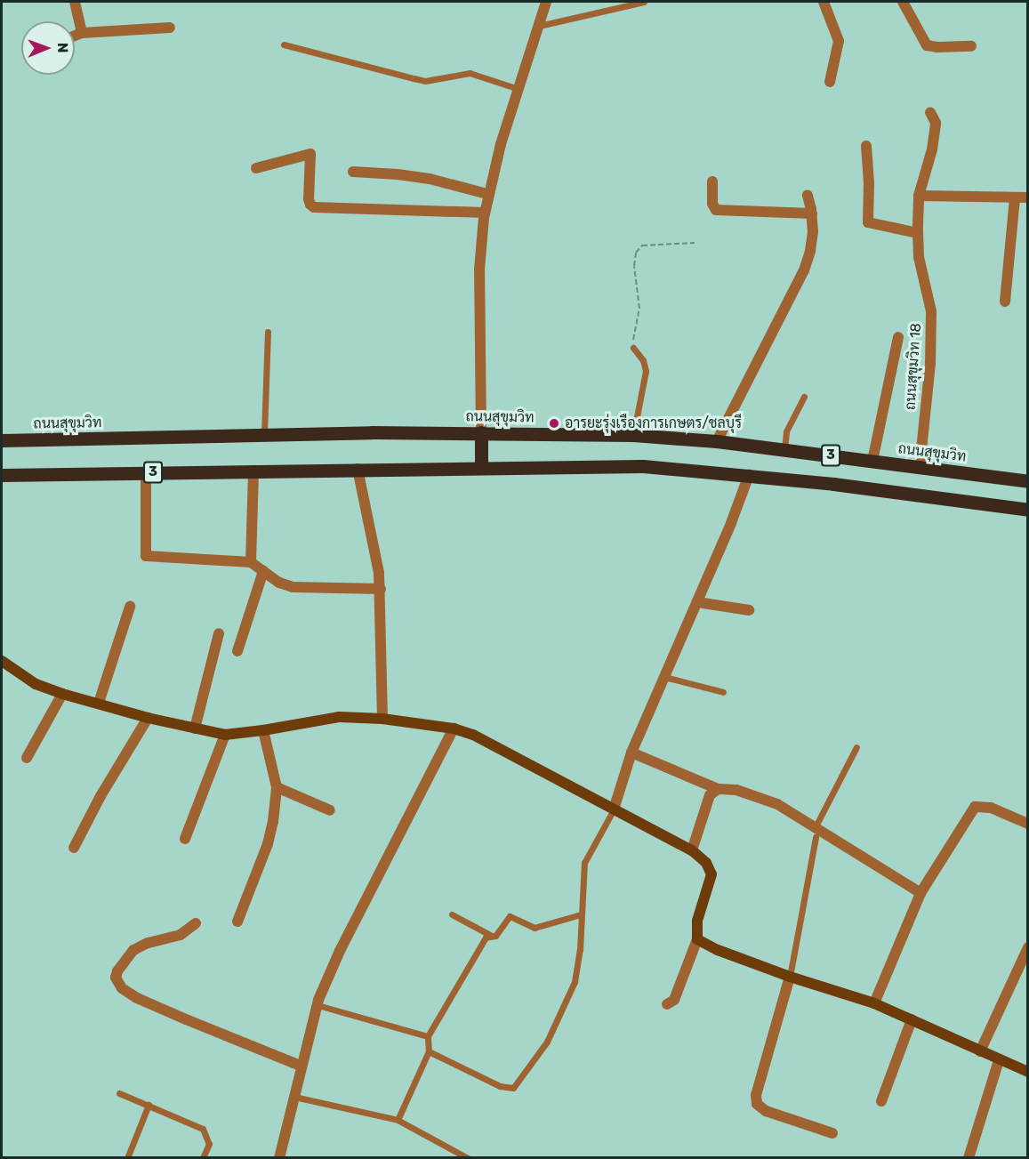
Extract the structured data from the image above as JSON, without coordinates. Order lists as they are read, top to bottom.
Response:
{
  "streets": {
    "main road": ["ถนนสุขุมวิท", "3"],
    "street": ["ถนนสุขุมวิท 18"]
  },
  "crossings": [
    ["ถนนสุขุมวิท 18", "ถนนสุขุมวิท"]
  ],
  "places": ["อารยะรุ่งเรืองการเกษตร/ชลบุรี"],
  "north": "right"
}
